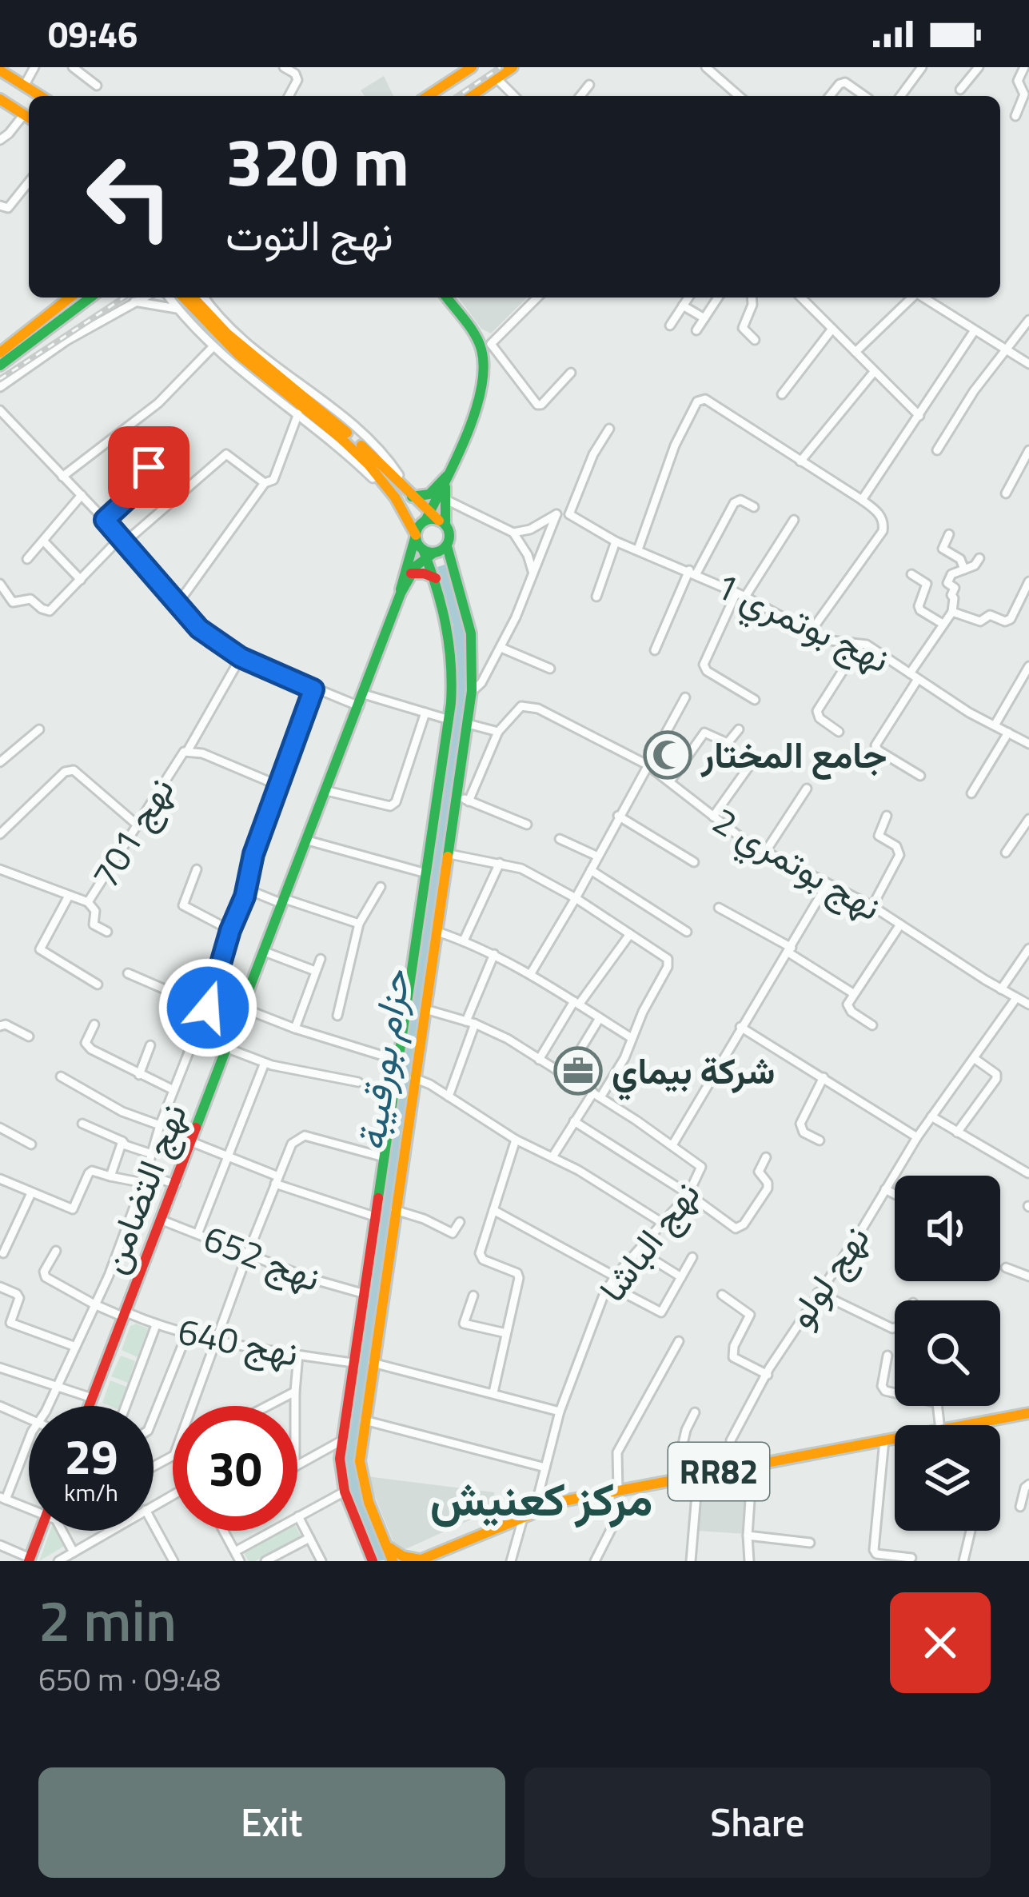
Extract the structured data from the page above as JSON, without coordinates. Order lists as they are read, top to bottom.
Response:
{
  "streets": {
    "main road": ["نهج التضامن", "RR82"],
    "street": [
      "نهج بوتمري 1",
      "نهج 701",
      "نهج بوتمري 2",
      "نهج الباشا",
      "نهج 652",
      "نهج لولو",
      "نهج 640"
    ]
  },
  "crossings": [
    ["نهج بوتمري 2", "نهج لولو"],
    ["نهج التضامن", "نهج 652"],
    ["نهج التضامن", "نهج 640"],
    ["نهج الباشا", "RR82"],
    ["نهج لولو", "RR82"]
  ],
  "districts": ["مركز كعنيش"],
  "water": ["حزام بورقيبة"],
  "places": {
    "mosque": ["جامع المختار"],
    "office": ["شركة بيماي"]
  },
  "page": {
    "status": "09:46",
    "turn": ["320 m", "نهج التوت"],
    "speed": "29 km/h",
    "limit": "30",
    "heading": ["2 min", "650 m · 09:48"],
    "buttons": ["Exit", "Share"]
  }
}
